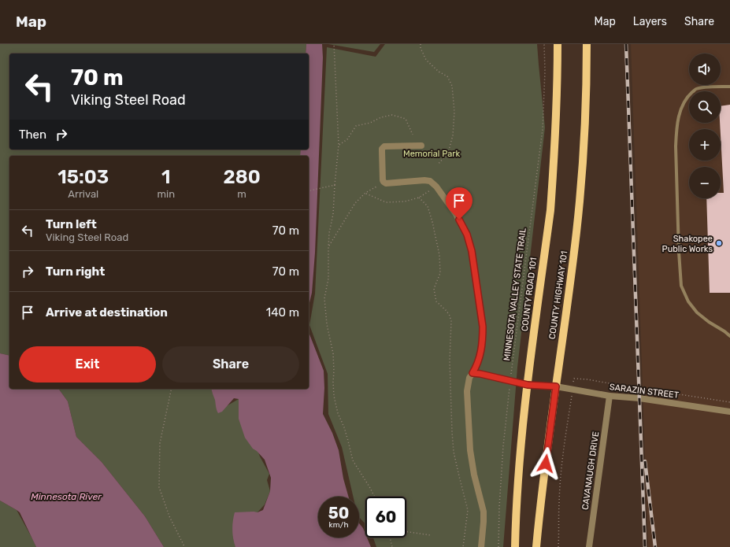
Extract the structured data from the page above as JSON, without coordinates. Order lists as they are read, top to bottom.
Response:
{
  "streets": {
    "main road": ["COUNTY ROAD 101", "COUNTY HIGHWAY 101"],
    "street": ["SARAZIN STREET", "CAVANAUGH DRIVE"],
    "path": ["MINNESOTA VALLEY STATE TRAIL"]
  },
  "crossings": [
    ["MINNESOTA VALLEY STATE TRAIL", "SARAZIN STREET"],
    ["COUNTY ROAD 101", "SARAZIN STREET"],
    ["COUNTY HIGHWAY 101", "SARAZIN STREET"],
    ["SARAZIN STREET", "CAVANAUGH DRIVE"]
  ],
  "water": ["Minnesota River"],
  "parks": ["Memorial Park"],
  "places": ["Shakopee Public Works"],
  "page": {
    "header": "Map",
    "nav": ["Map", "Layers", "Share"],
    "map_buttons": ["+", "−"],
    "turn": ["70 m", "Viking Steel Road"],
    "then": "Then",
    "eta": [
      "15:03",
      "Arrival",
      "1",
      "min",
      "280",
      "m"
    ],
    "list": [
      {
        "name": "Turn left",
        "note": "Viking Steel Road",
        "value": "70 m"
      },
      {
        "name": "Turn right",
        "value": "70 m"
      },
      {
        "name": "Arrive at destination",
        "value": "140 m"
      }
    ],
    "buttons": ["Exit", "Share"],
    "speed": "50 km/h",
    "limit": "60"
  }
}
